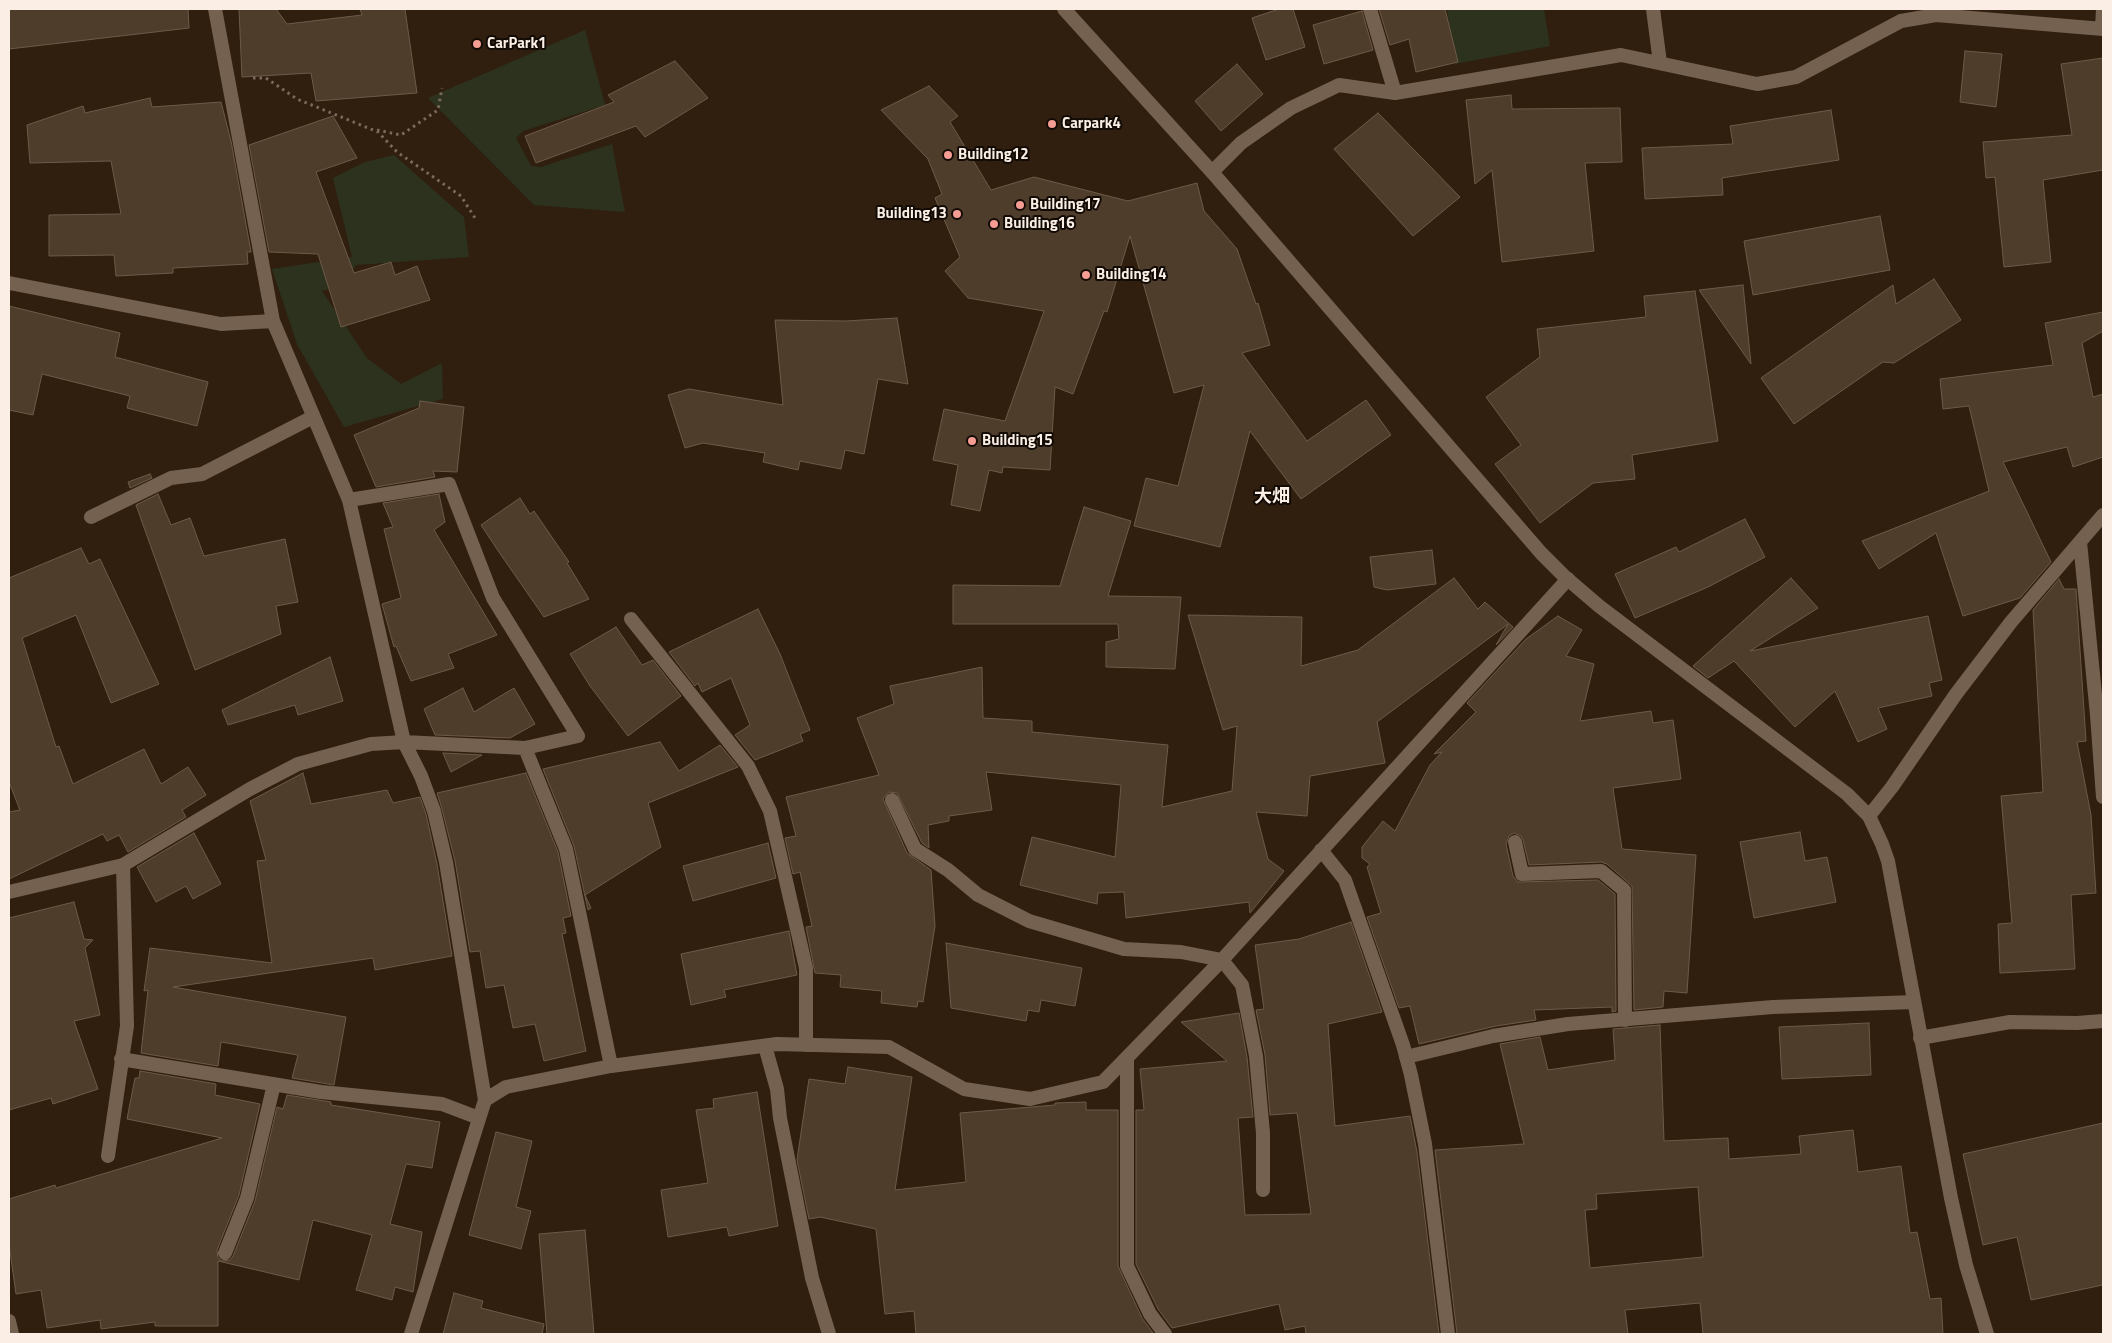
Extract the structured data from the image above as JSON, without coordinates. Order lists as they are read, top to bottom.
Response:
{
  "districts": ["大畑"],
  "places": [
    "CarPark1",
    "Carpark4",
    "Building12",
    "Building17",
    "Building13",
    "Building16",
    "Building14",
    "Building15"
  ]
}
